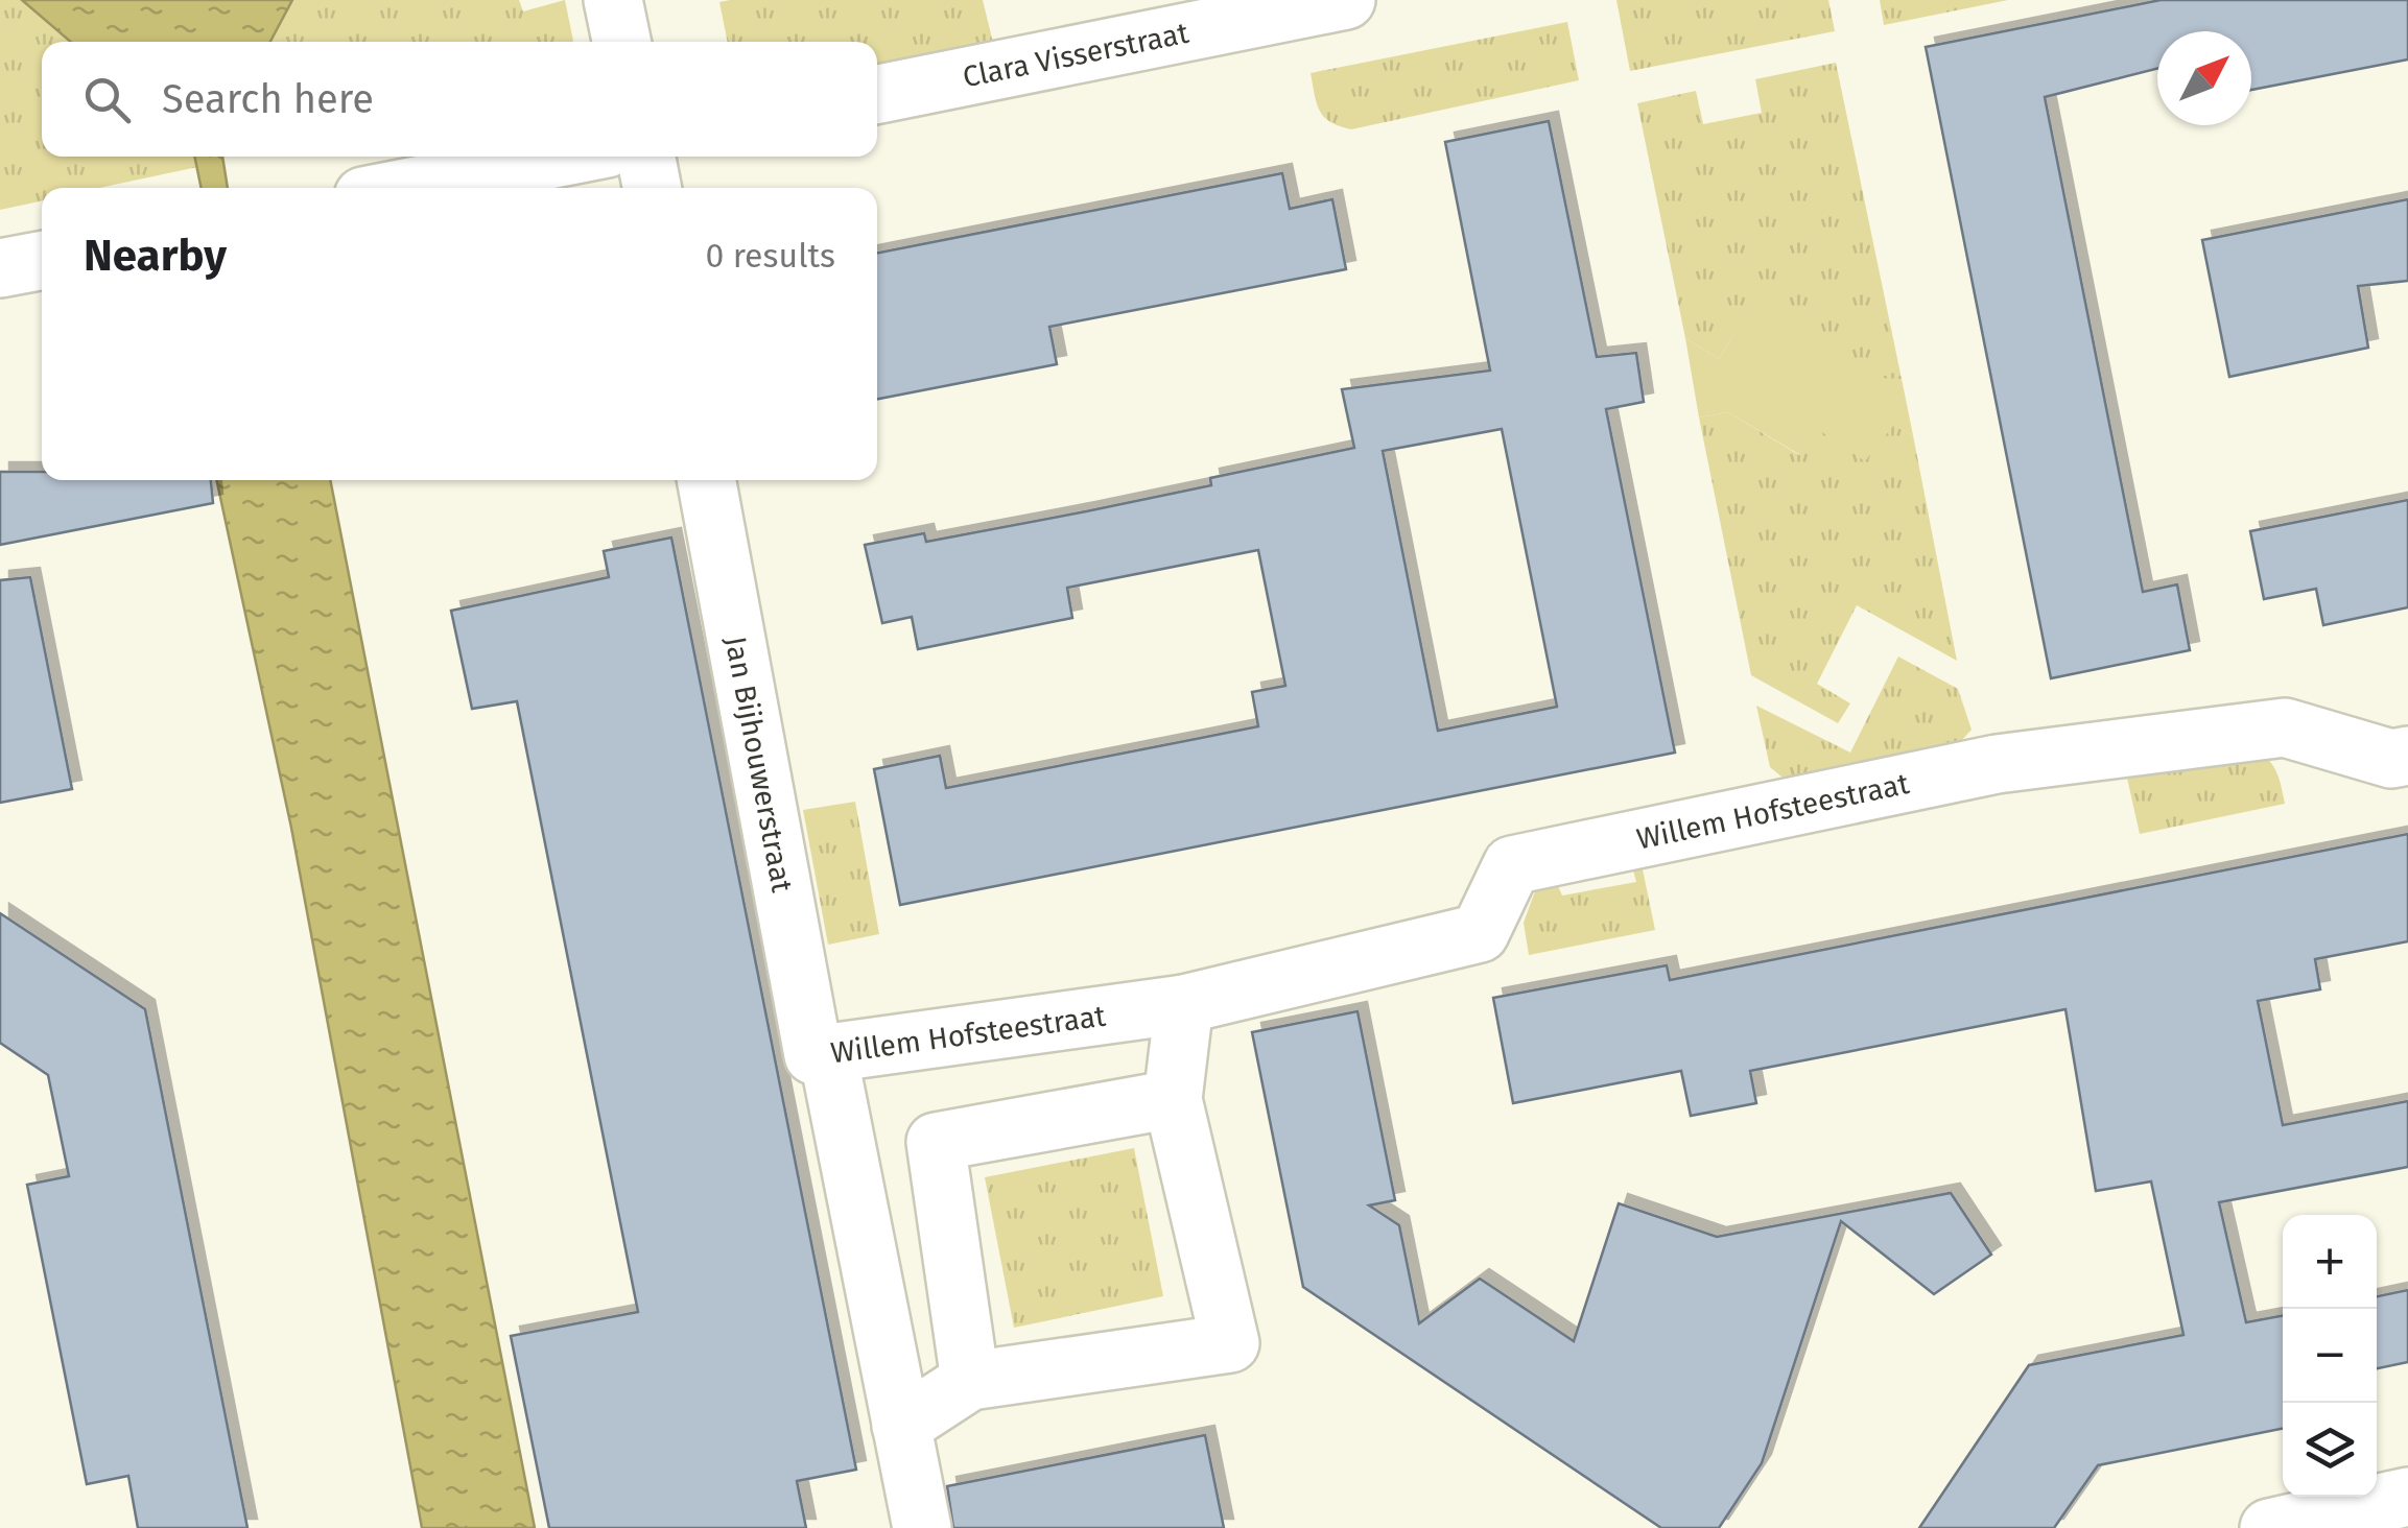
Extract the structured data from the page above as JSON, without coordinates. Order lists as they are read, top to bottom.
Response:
{
  "streets": {
    "street": ["Clara Visserstraat", "Jan Bijhouwerstraat", "Willem Hofsteestraat"]
  },
  "crossings": [
    ["Jan Bijhouwerstraat", "Willem Hofsteestraat"]
  ],
  "north": "top right",
  "page": {
    "search": "Search here",
    "heading": ["Nearby", "0 results"],
    "map_buttons": ["+", "−"]
  }
}
